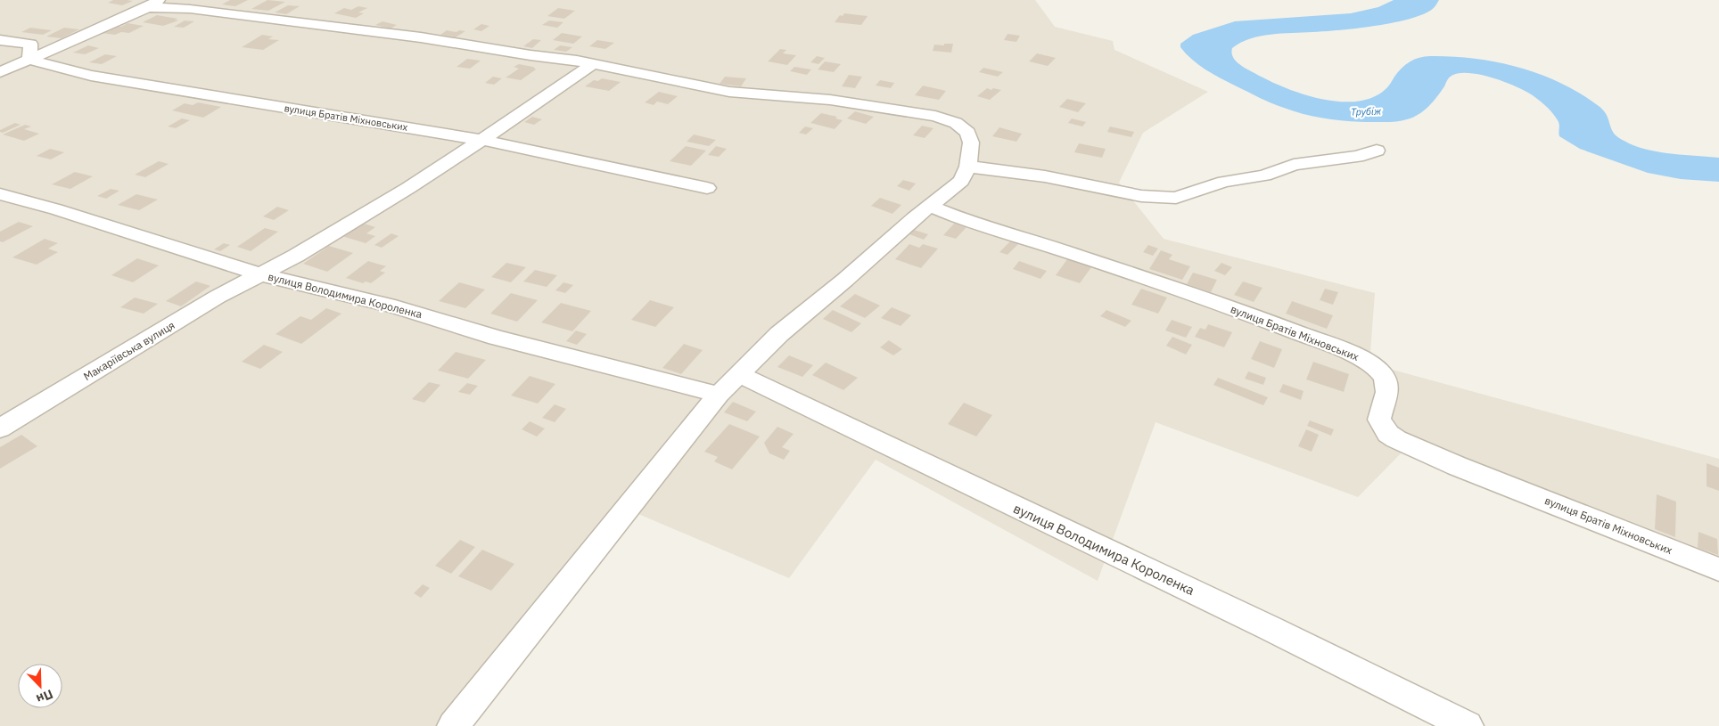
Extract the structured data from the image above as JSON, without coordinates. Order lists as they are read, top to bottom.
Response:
{
  "streets": {
    "street": ["вулиця Братів Міхновських", "вулиця Володимира Короленка", "Макаріївська вулиця"]
  },
  "crossings": [
    ["вулиця Братів Міхновських", "Макаріївська вулиця"],
    ["вулиця Володимира Короленка", "Макаріївська вулиця"]
  ],
  "water": ["Трубіж"],
  "north": "bottom right"
}
